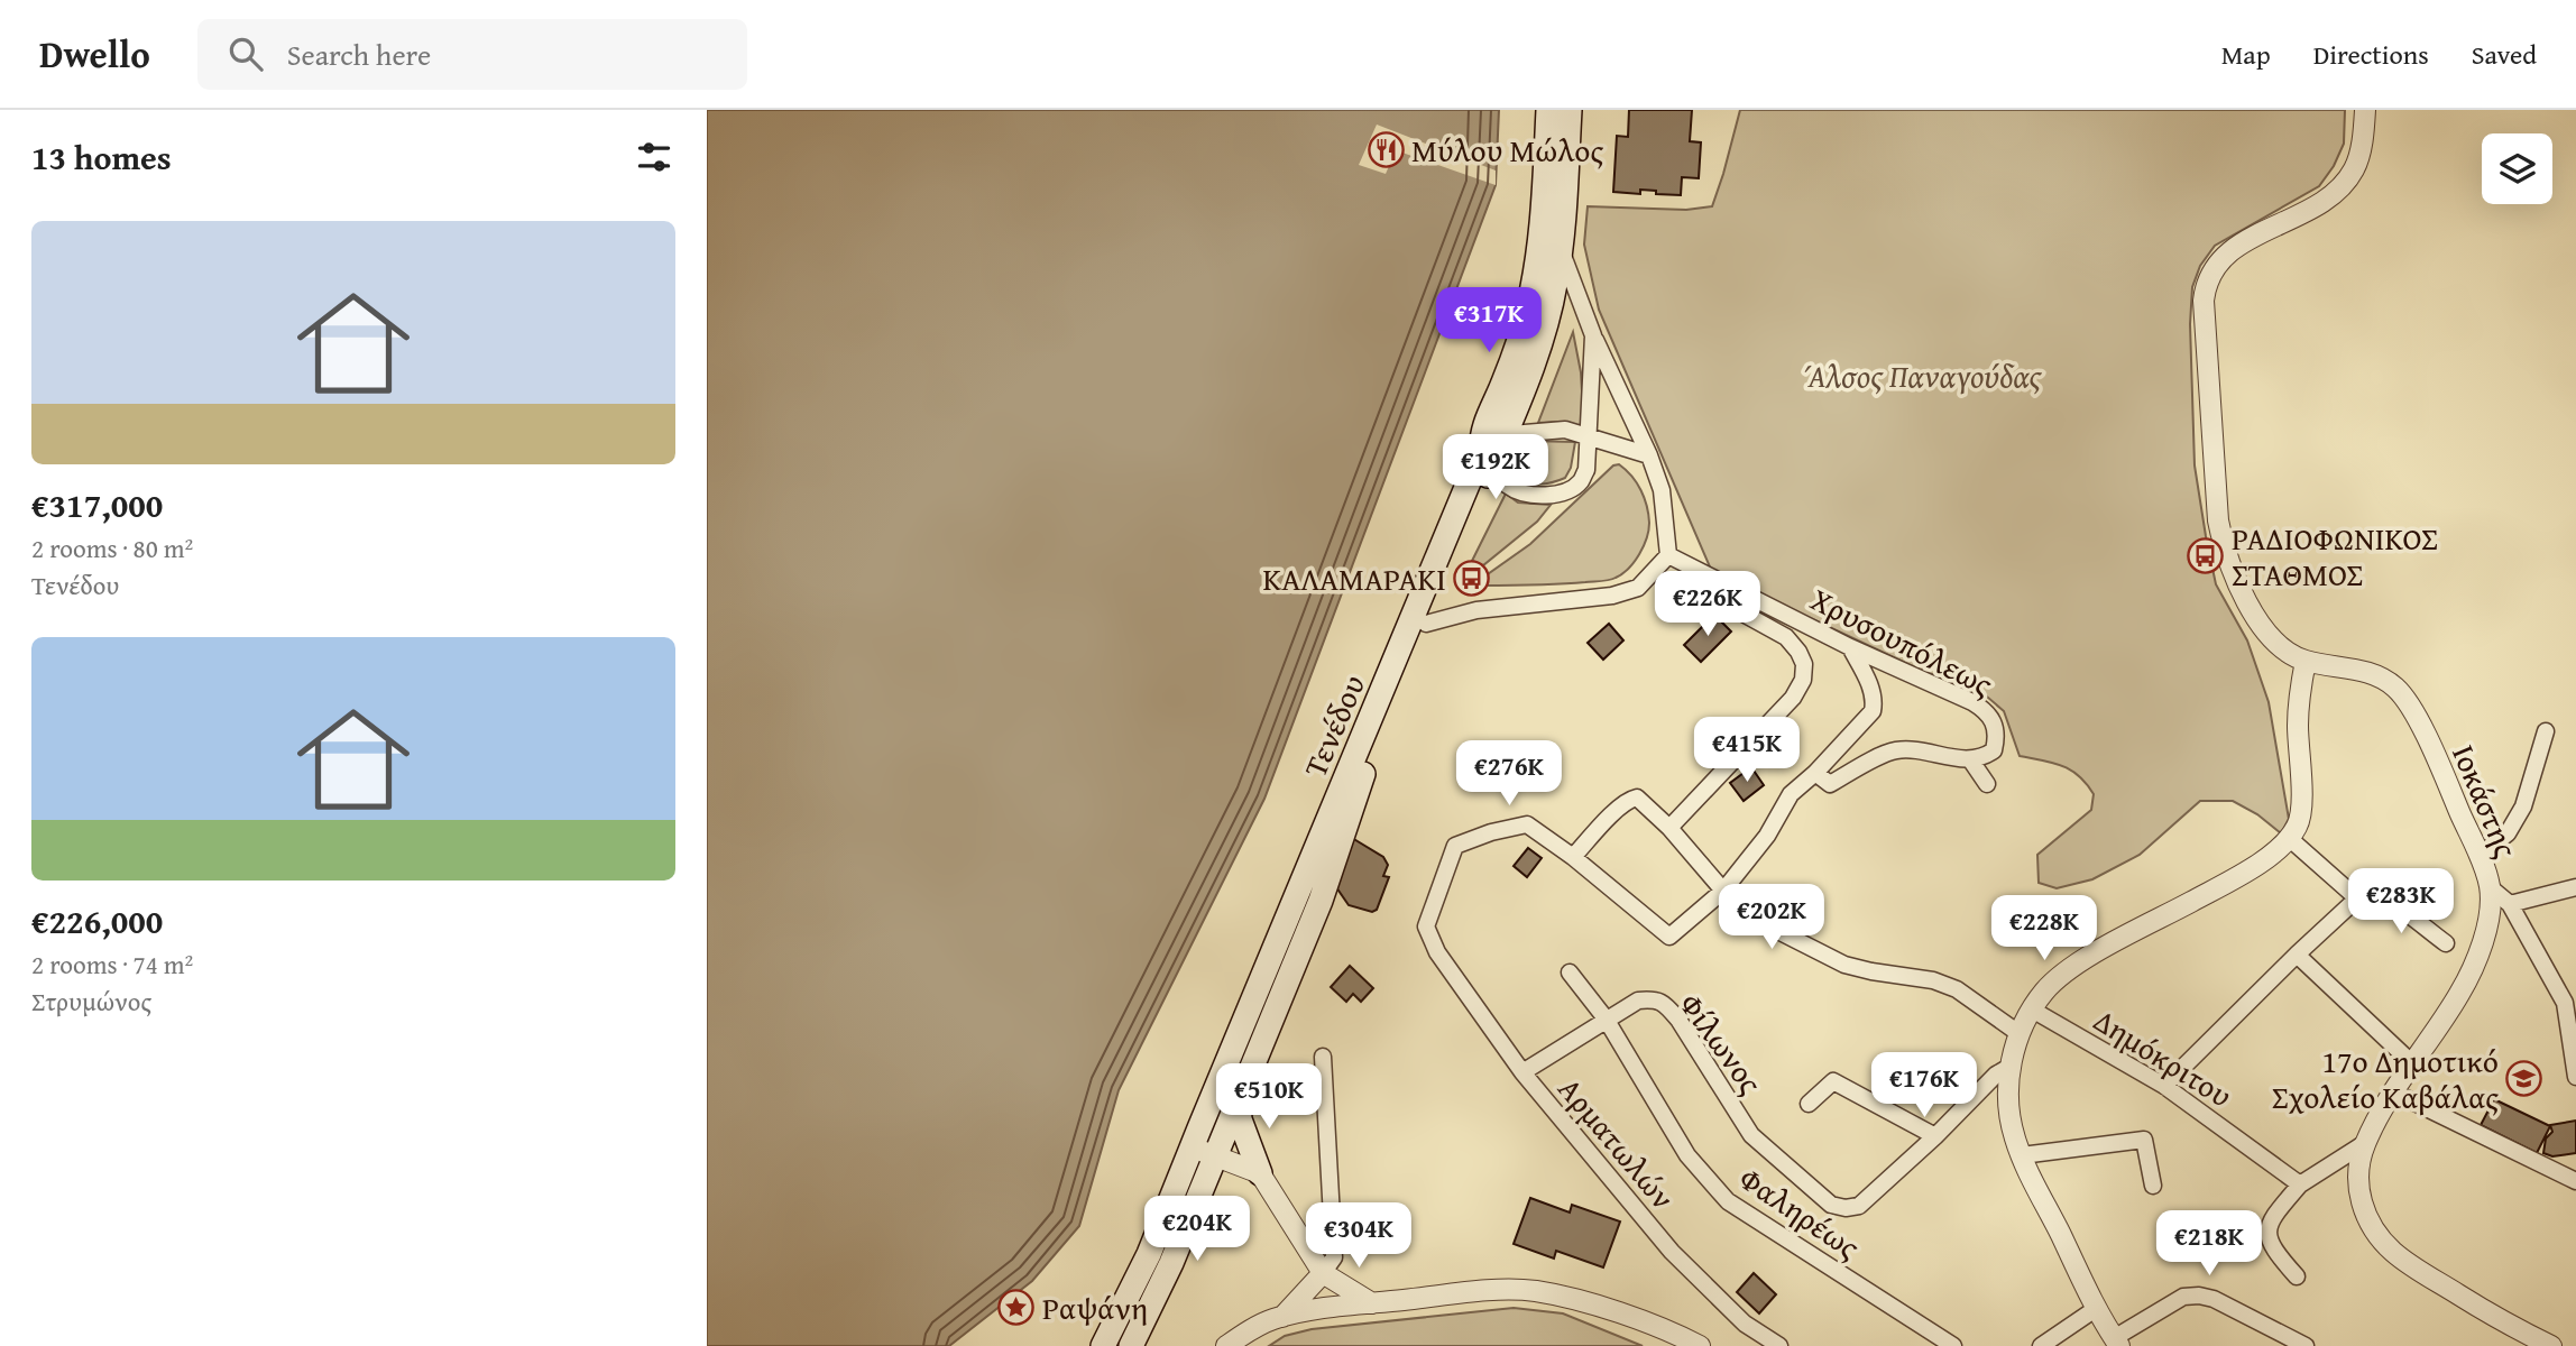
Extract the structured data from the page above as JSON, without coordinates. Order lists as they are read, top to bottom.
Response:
{
  "streets": {
    "main road": ["Τενέδου"],
    "street": [
      "Χρυσουπόλεως",
      "Ιοκάστης",
      "Φίλωνος",
      "Δημόκριτου",
      "Αρματωλών",
      "Φαληρέως"
    ]
  },
  "crossings": [
    ["Φίλωνος", "Αρματωλών"],
    ["Φίλωνος", "Φαληρέως"]
  ],
  "parks": ["Άλσος Παναγούδας"],
  "places": {
    "restaurant": ["Μύλου Μώλος"],
    "bus stop": ["ΡΑΔΙΟΦΩΝΙΚΟΣ ΣΤΑΘΜΟΣ", "ΚΑΛΑΜΑΡΑΚΙ"],
    "school or university": ["17ο Δημοτικό Σχολείο Καβάλας"],
    "place": ["Ραψάνη"]
  },
  "page": {
    "header": "Dwello",
    "search": "Search here",
    "nav": ["Map", "Directions", "Saved"],
    "heading": "13 homes",
    "list": [
      {
        "name": "€317,000",
        "note": "2 rooms · 80 m² · Τενέδου"
      },
      {
        "name": "€226,000",
        "note": "2 rooms · 74 m² · Στρυμώνος"
      }
    ],
    "price": [
      "€317K",
      "€192K",
      "€226K",
      "€415K",
      "€276K",
      "€283K",
      "€202K",
      "€228K",
      "€176K",
      "€510K",
      "€204K",
      "€304K",
      "€218K"
    ]
  }
}
